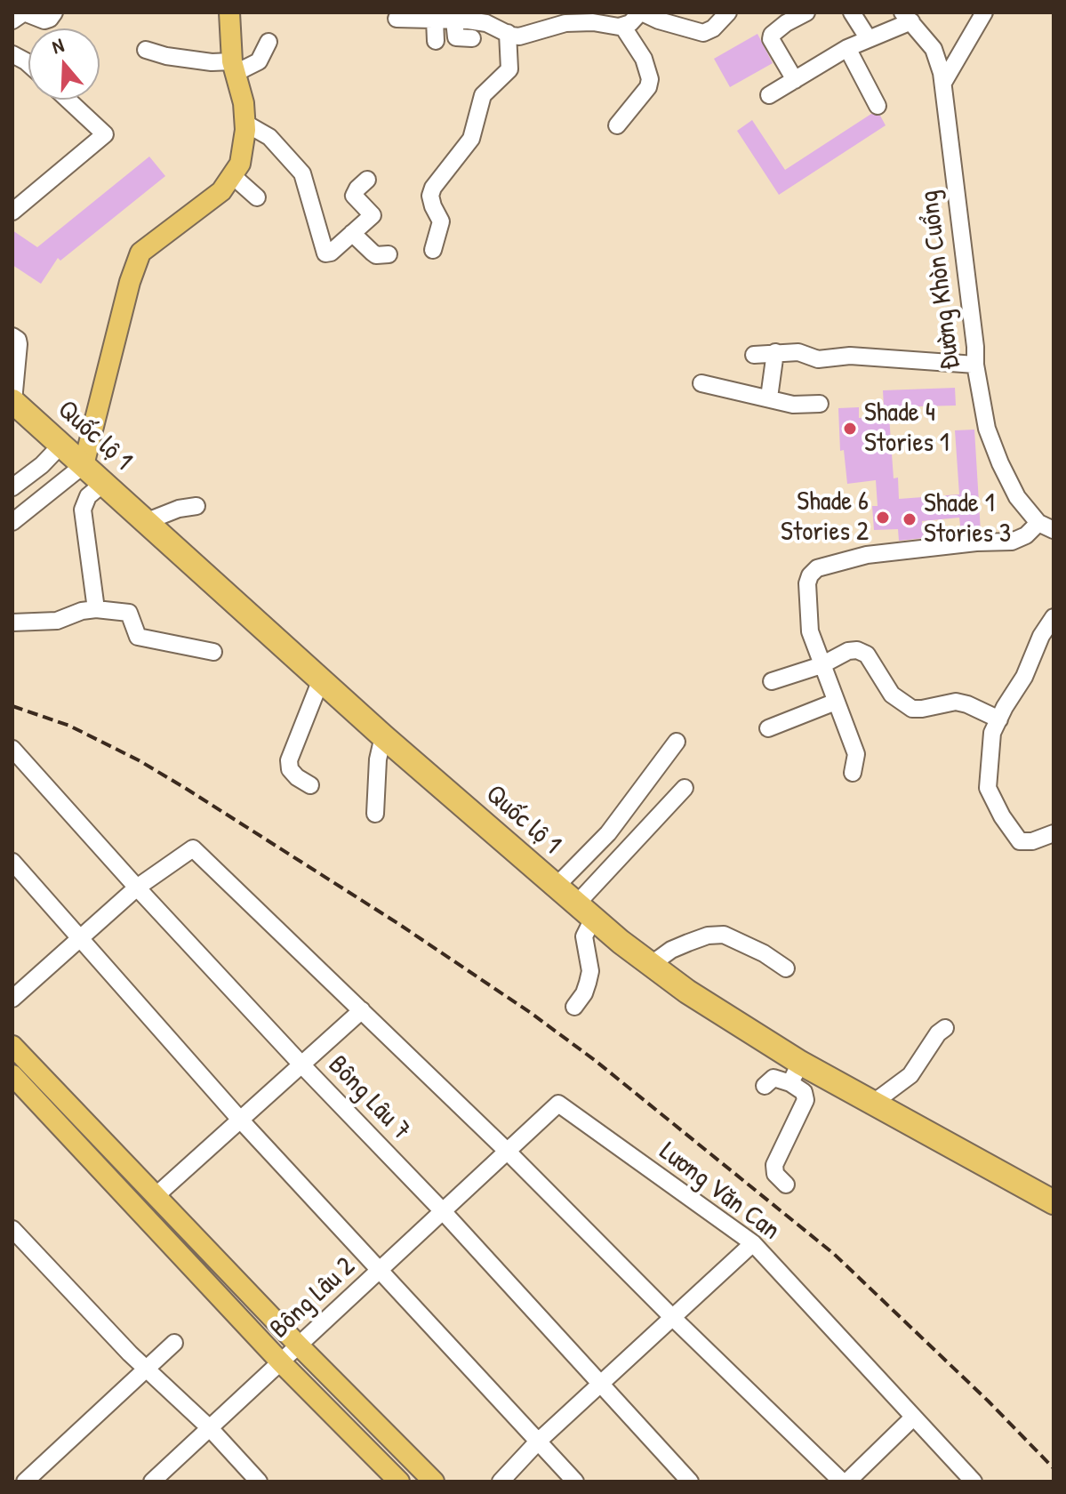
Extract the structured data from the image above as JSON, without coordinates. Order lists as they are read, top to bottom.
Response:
{
  "streets": {
    "highway": ["Quốc lộ 1"],
    "street": [
      "Đường Khòn Cuổng",
      "Bông Lâu 7",
      "Lương Văn Can",
      "Bông Lâu 2"
    ]
  },
  "crossings": [
    ["Bông Lâu 7", "Bông Lâu 2"],
    ["Lương Văn Can", "Bông Lâu 2"]
  ],
  "places": ["Shade 4 Stories 1", "Shade 6 Stories 2", "Shade 1 Stories 3"],
  "north": "top"
}
